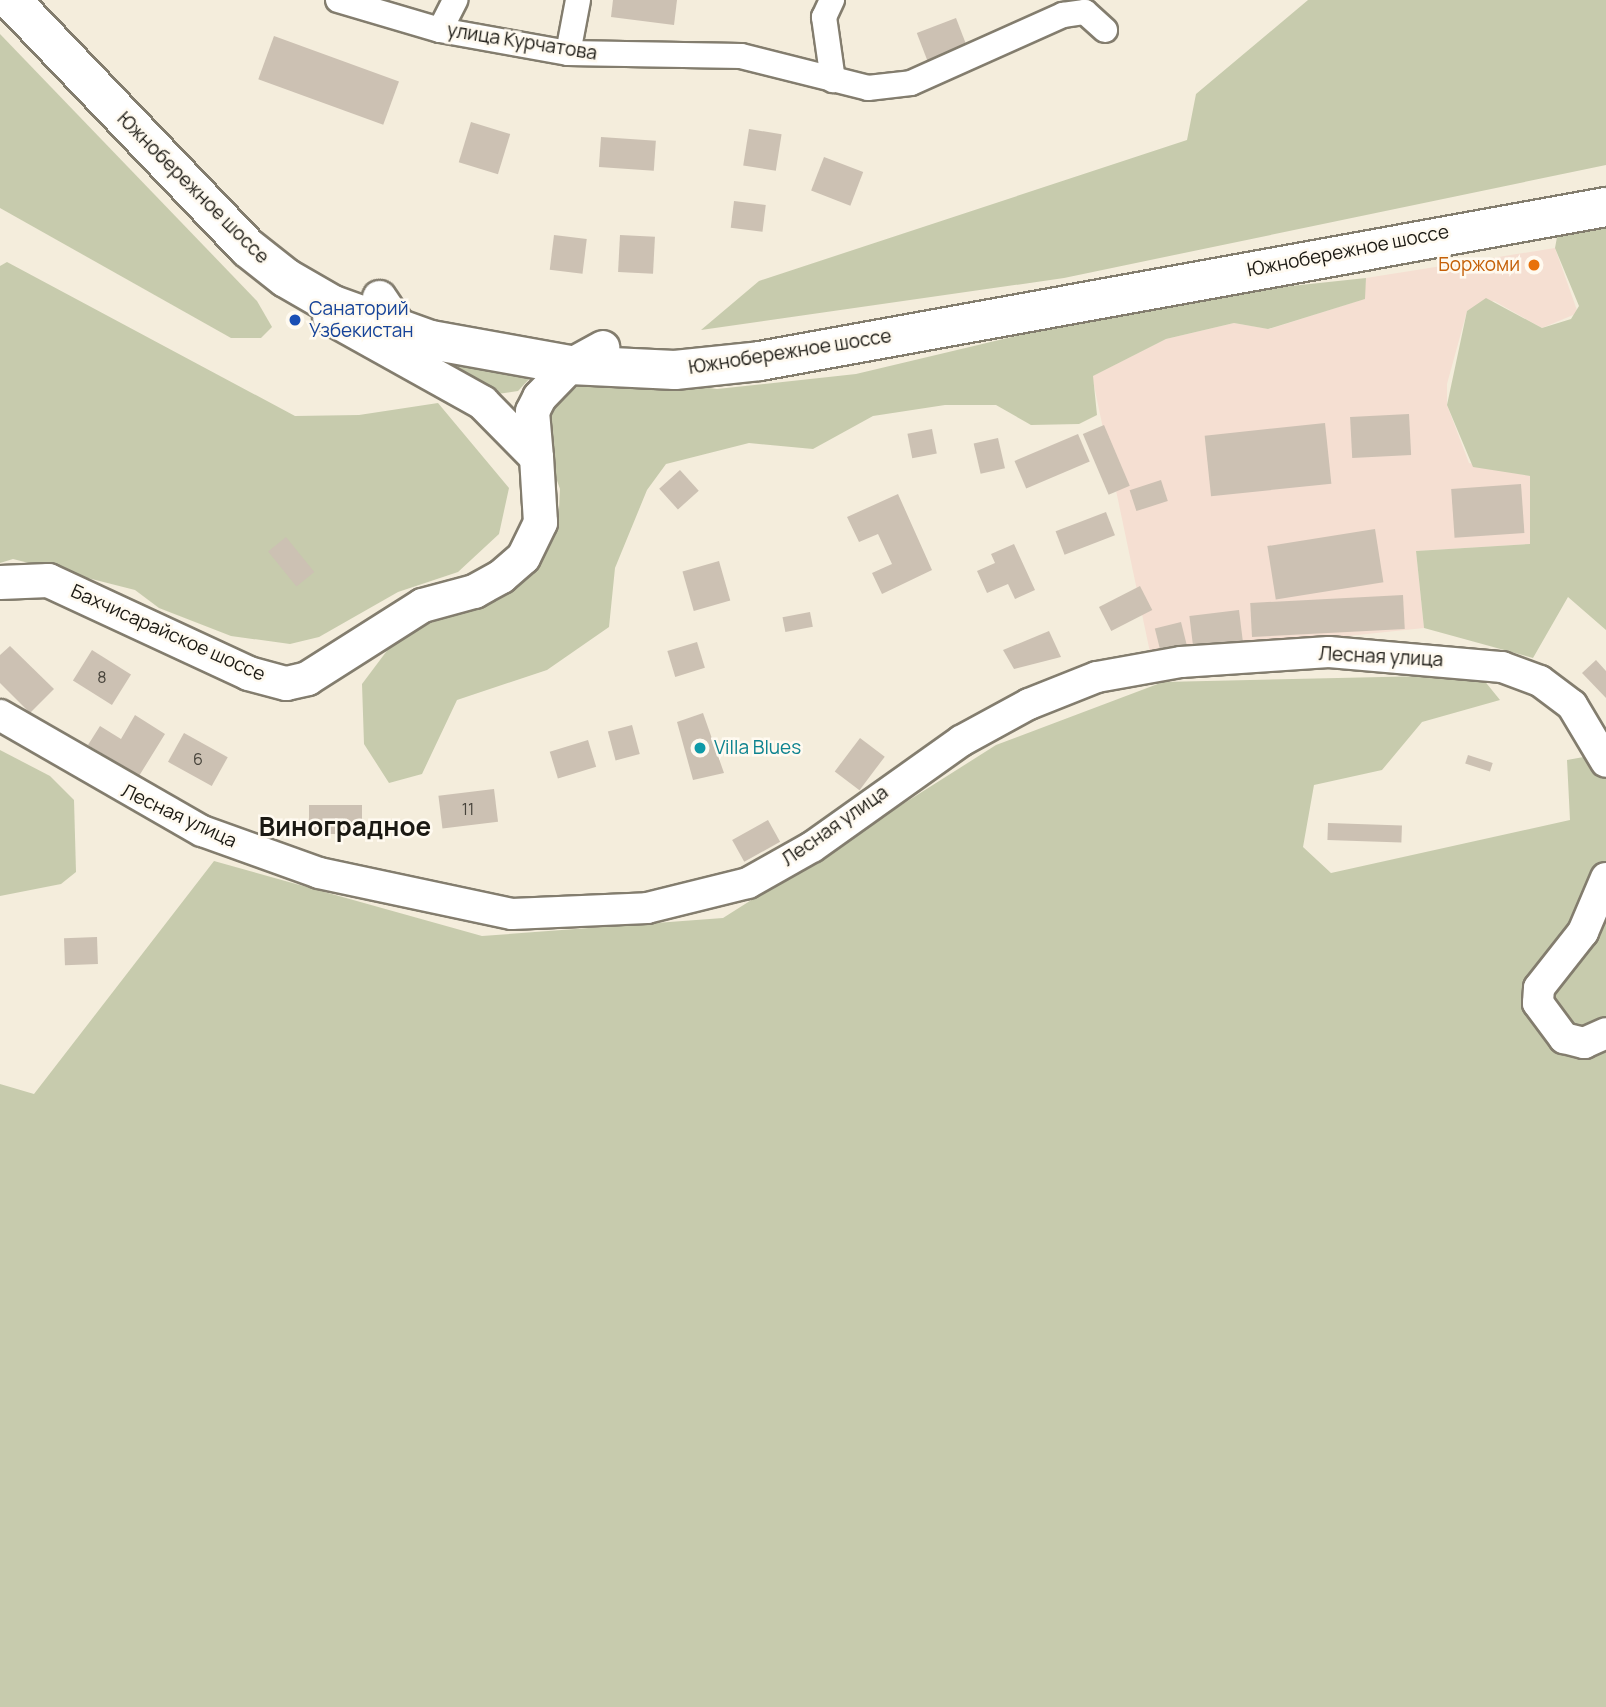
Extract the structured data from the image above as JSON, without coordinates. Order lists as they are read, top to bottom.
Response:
{
  "streets": {
    "highway": ["Южнобережное шоссе"],
    "main road": ["Бахчисарайское шоссе"],
    "street": ["улица Курчатова", "Лесная улица"]
  },
  "crossings": [
    ["Южнобережное шоссе", "Бахчисарайское шоссе"]
  ],
  "districts": ["Виноградное"],
  "places": ["Боржоми", "Санаторий Узбекистан", "Villa Blues"],
  "house_numbers": ["8", "6", "11"]
}
